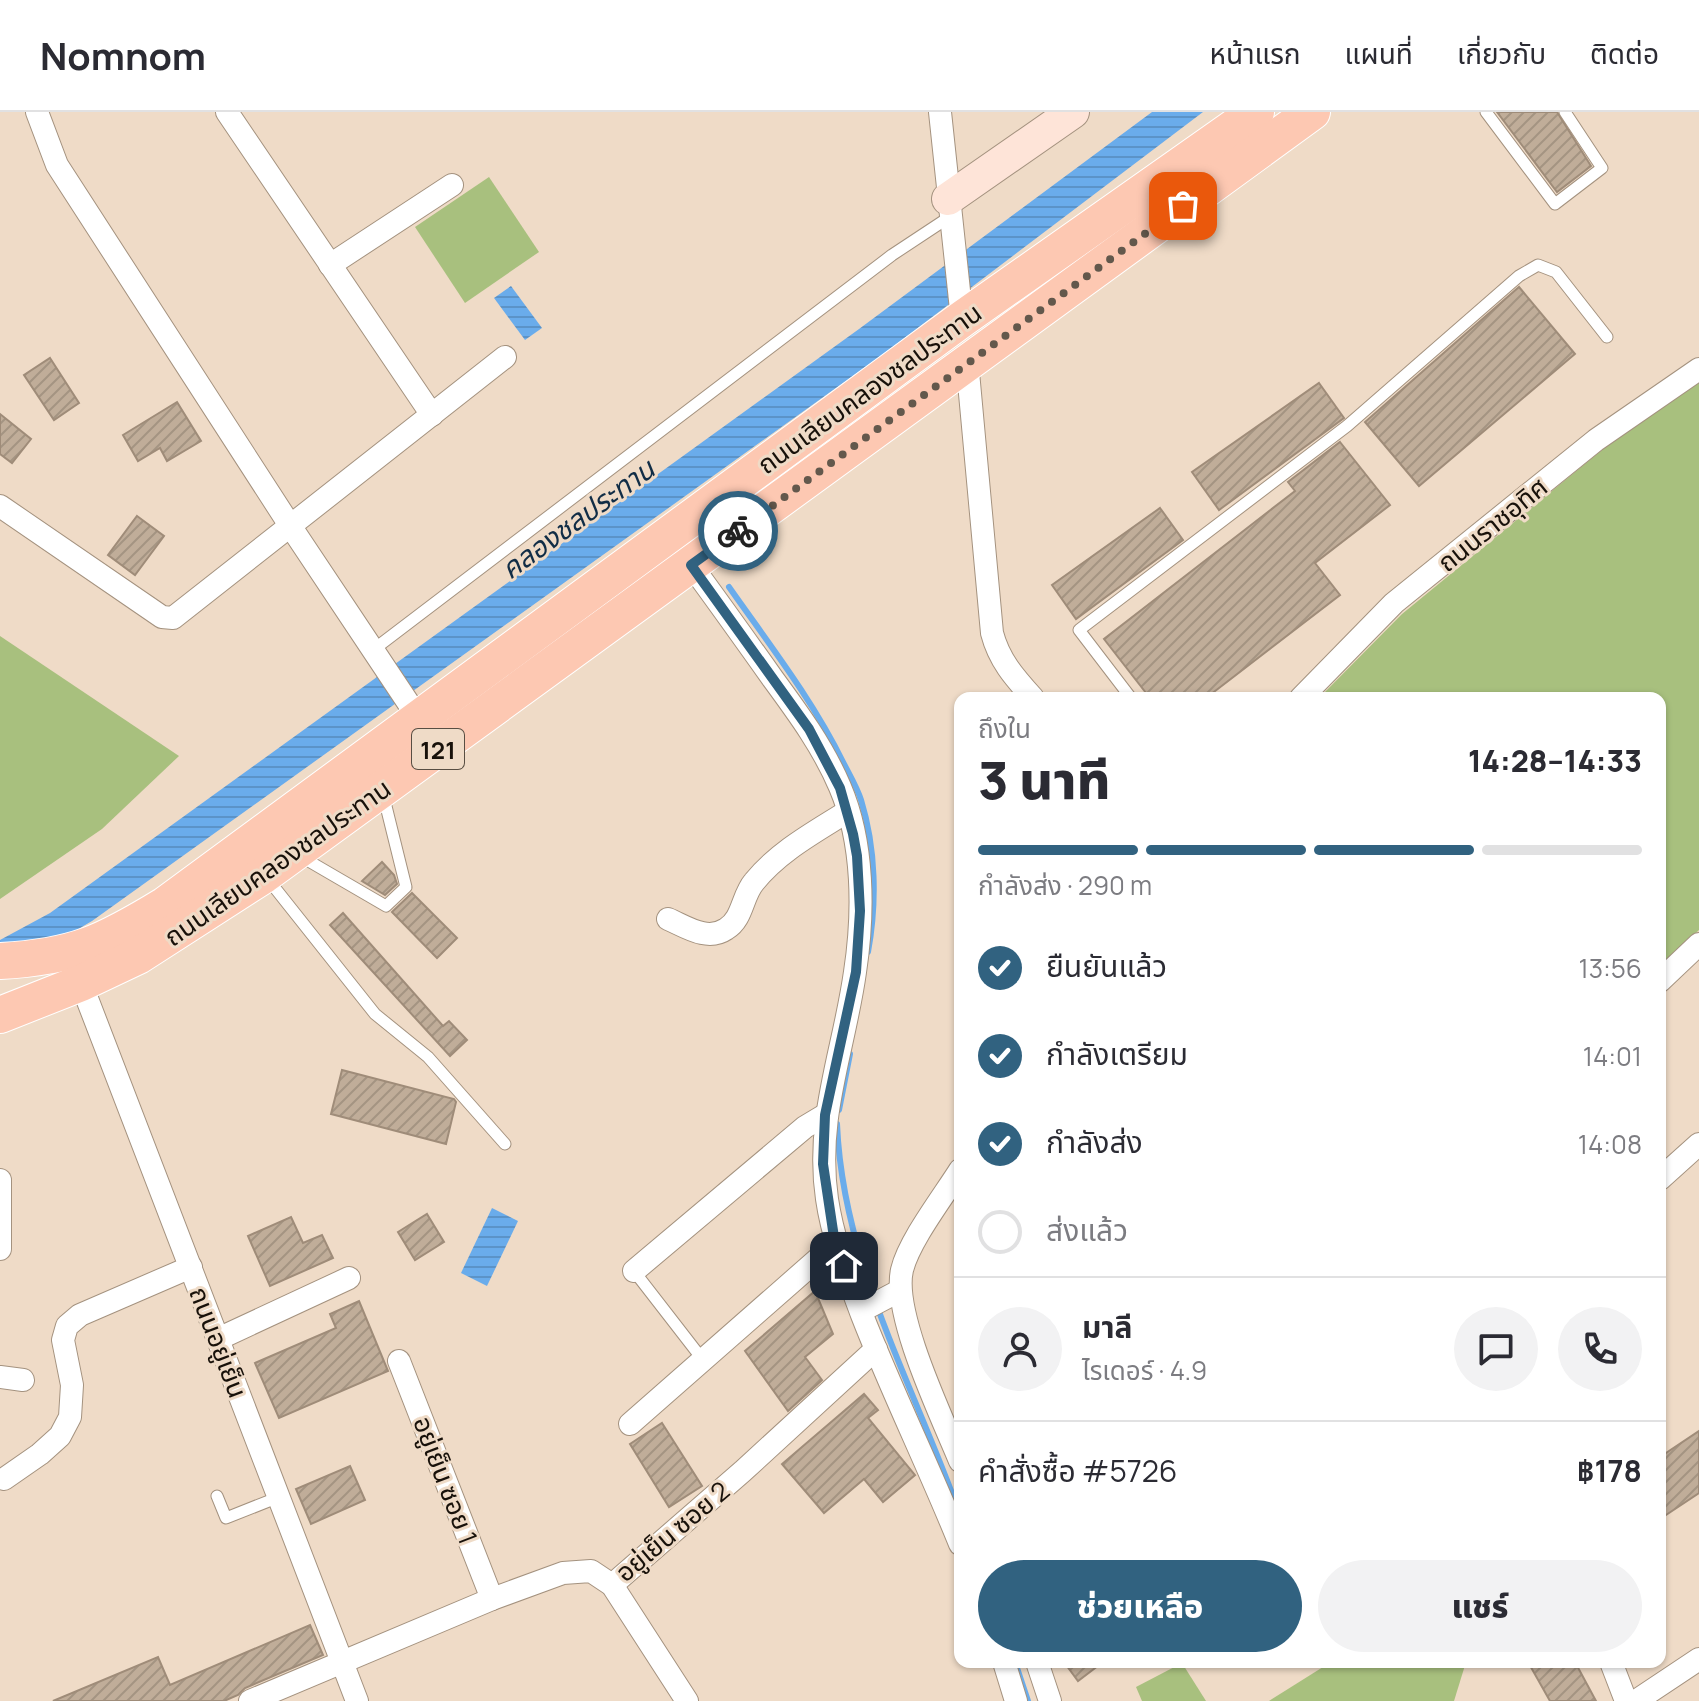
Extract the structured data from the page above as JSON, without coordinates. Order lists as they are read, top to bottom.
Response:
{
  "streets": {
    "main road": ["ถนนเลียบคลองชลประทาน", "121"],
    "street": [
      "ถนนราชอุทิศ",
      "ถนนอยู่เย็น",
      "อยู่เย็น ซอย 1",
      "อยู่เย็น ซอย 2"
    ]
  },
  "crossings": [
    ["ถนนเลียบคลองชลประทาน", "ถนนอยู่เย็น"],
    ["ถนนอยู่เย็น", "อยู่เย็น ซอย 2"],
    ["อยู่เย็น ซอย 1", "อยู่เย็น ซอย 2"]
  ],
  "water": ["คลองชลประทาน"],
  "page": {
    "header": "Nomnom",
    "nav": [
      "หน้าแรก",
      "แผนที่",
      "เกี่ยวกับ",
      "ติดต่อ"
    ],
    "heading": ["3 นาที", "ถึงใน", "14:28–14:33"],
    "panel": [
      "มาลี",
      "ไรเดอร์ · 4.9",
      "คำสั่งซื้อ #5726",
      "฿178"
    ],
    "bar": "กำลังส่ง · 290 m",
    "list": [
      ["ยืนยันแล้ว", "13:56"],
      ["กำลังเตรียม", "14:01"],
      ["กำลังส่ง", "14:08"],
      "ส่งแล้ว"
    ],
    "buttons": ["ช่วยเหลือ", "แชร์"]
  }
}
